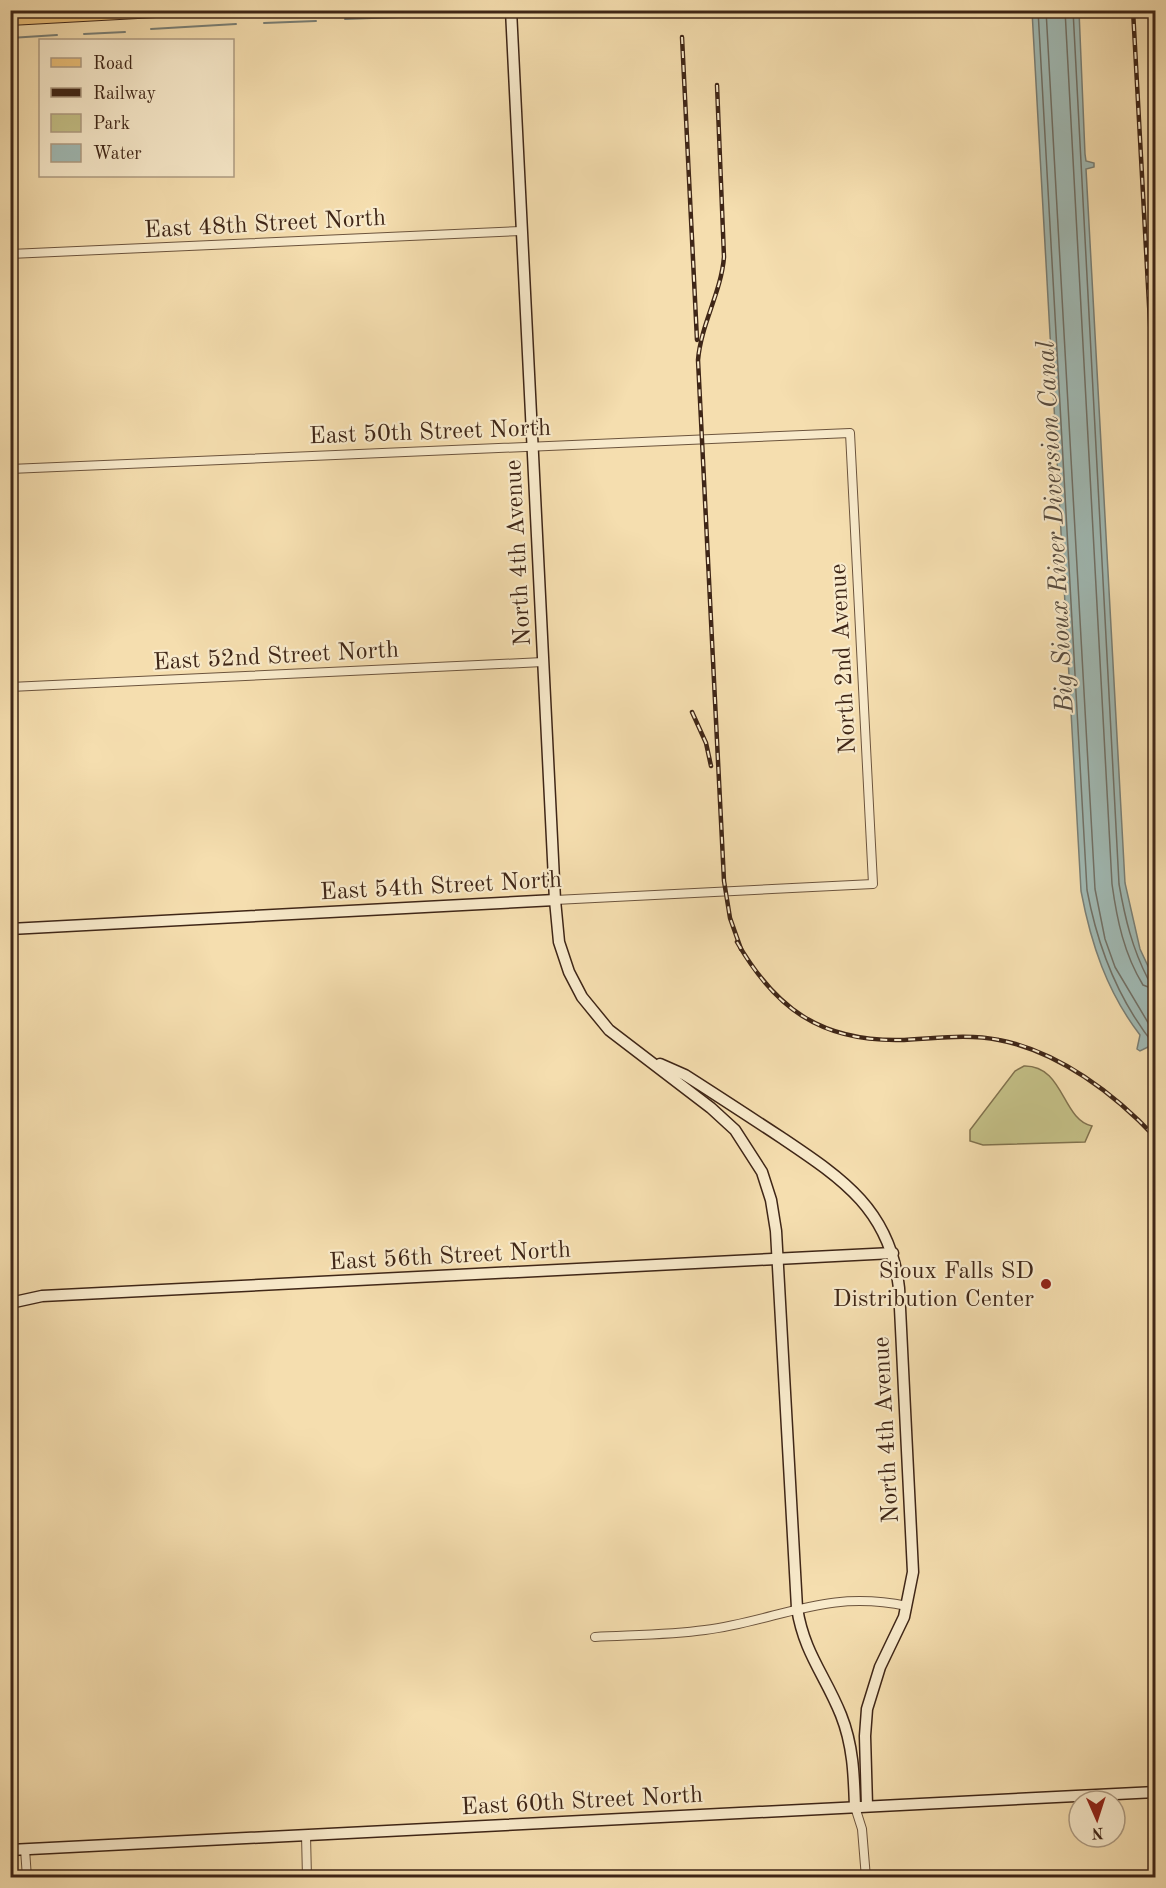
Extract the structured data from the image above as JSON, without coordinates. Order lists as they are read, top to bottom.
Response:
{
  "streets": {
    "street": [
      "East 48th Street North",
      "East 50th Street North",
      "North 4th Avenue",
      "East 52nd Street North",
      "North 2nd Avenue",
      "East 54th Street North",
      "East 56th Street North",
      "East 60th Street North"
    ]
  },
  "crossings": [
    ["East 48th Street North", "North 4th Avenue"],
    ["East 50th Street North", "North 4th Avenue"],
    ["East 50th Street North", "North 2nd Avenue"],
    ["North 4th Avenue", "East 52nd Street North"],
    ["North 4th Avenue", "East 54th Street North"],
    ["North 4th Avenue", "East 56th Street North"],
    ["North 4th Avenue", "East 60th Street North"],
    ["North 2nd Avenue", "East 54th Street North"]
  ],
  "water": ["Big Sioux River Diversion Canal"],
  "places": ["Sioux Falls SD Distribution Center"],
  "legend": [
    "Road",
    "Railway",
    "Park",
    "Water"
  ],
  "north": "bottom"
}
